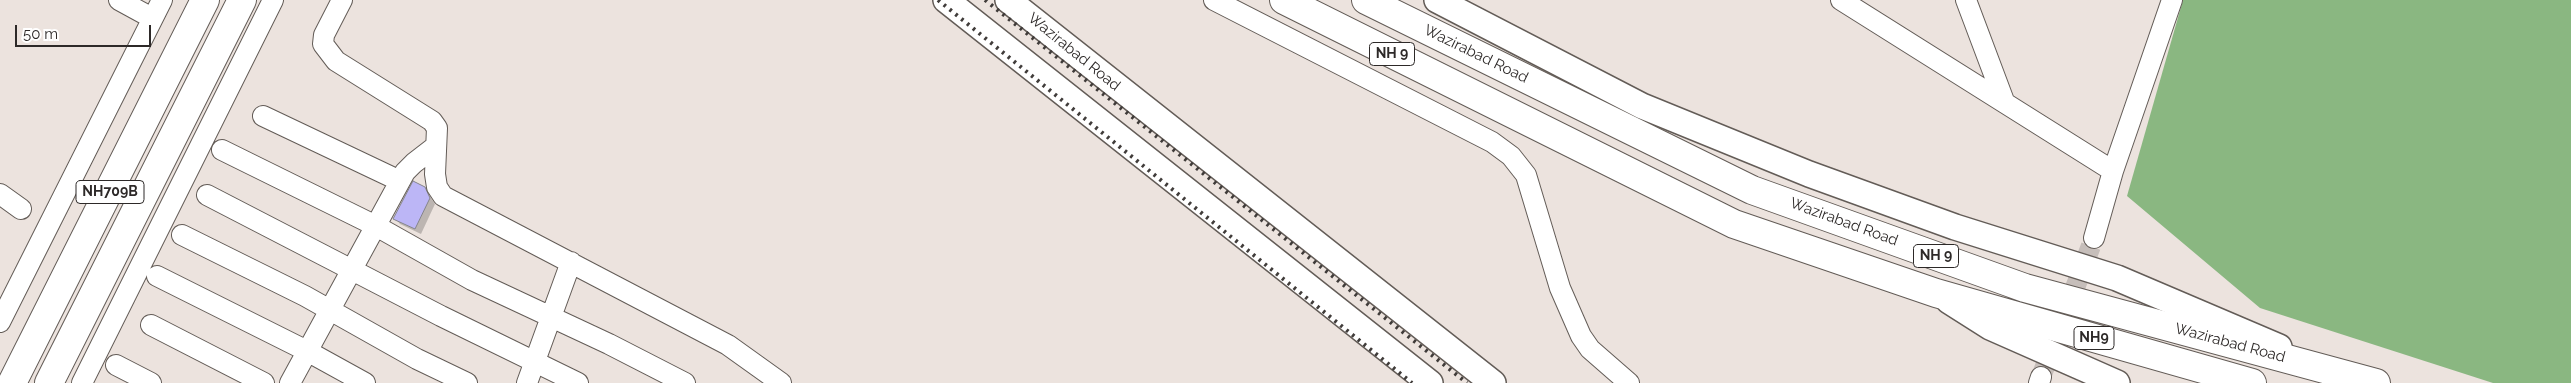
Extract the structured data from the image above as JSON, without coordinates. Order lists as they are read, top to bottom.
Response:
{
  "streets": {
    "highway": [
      "Wazirabad Road",
      "NH 9",
      "NH709B",
      "NH9"
    ]
  },
  "crossings": [
    ["NH 9", "NH9"]
  ],
  "scale_bar": "50 m"
}
